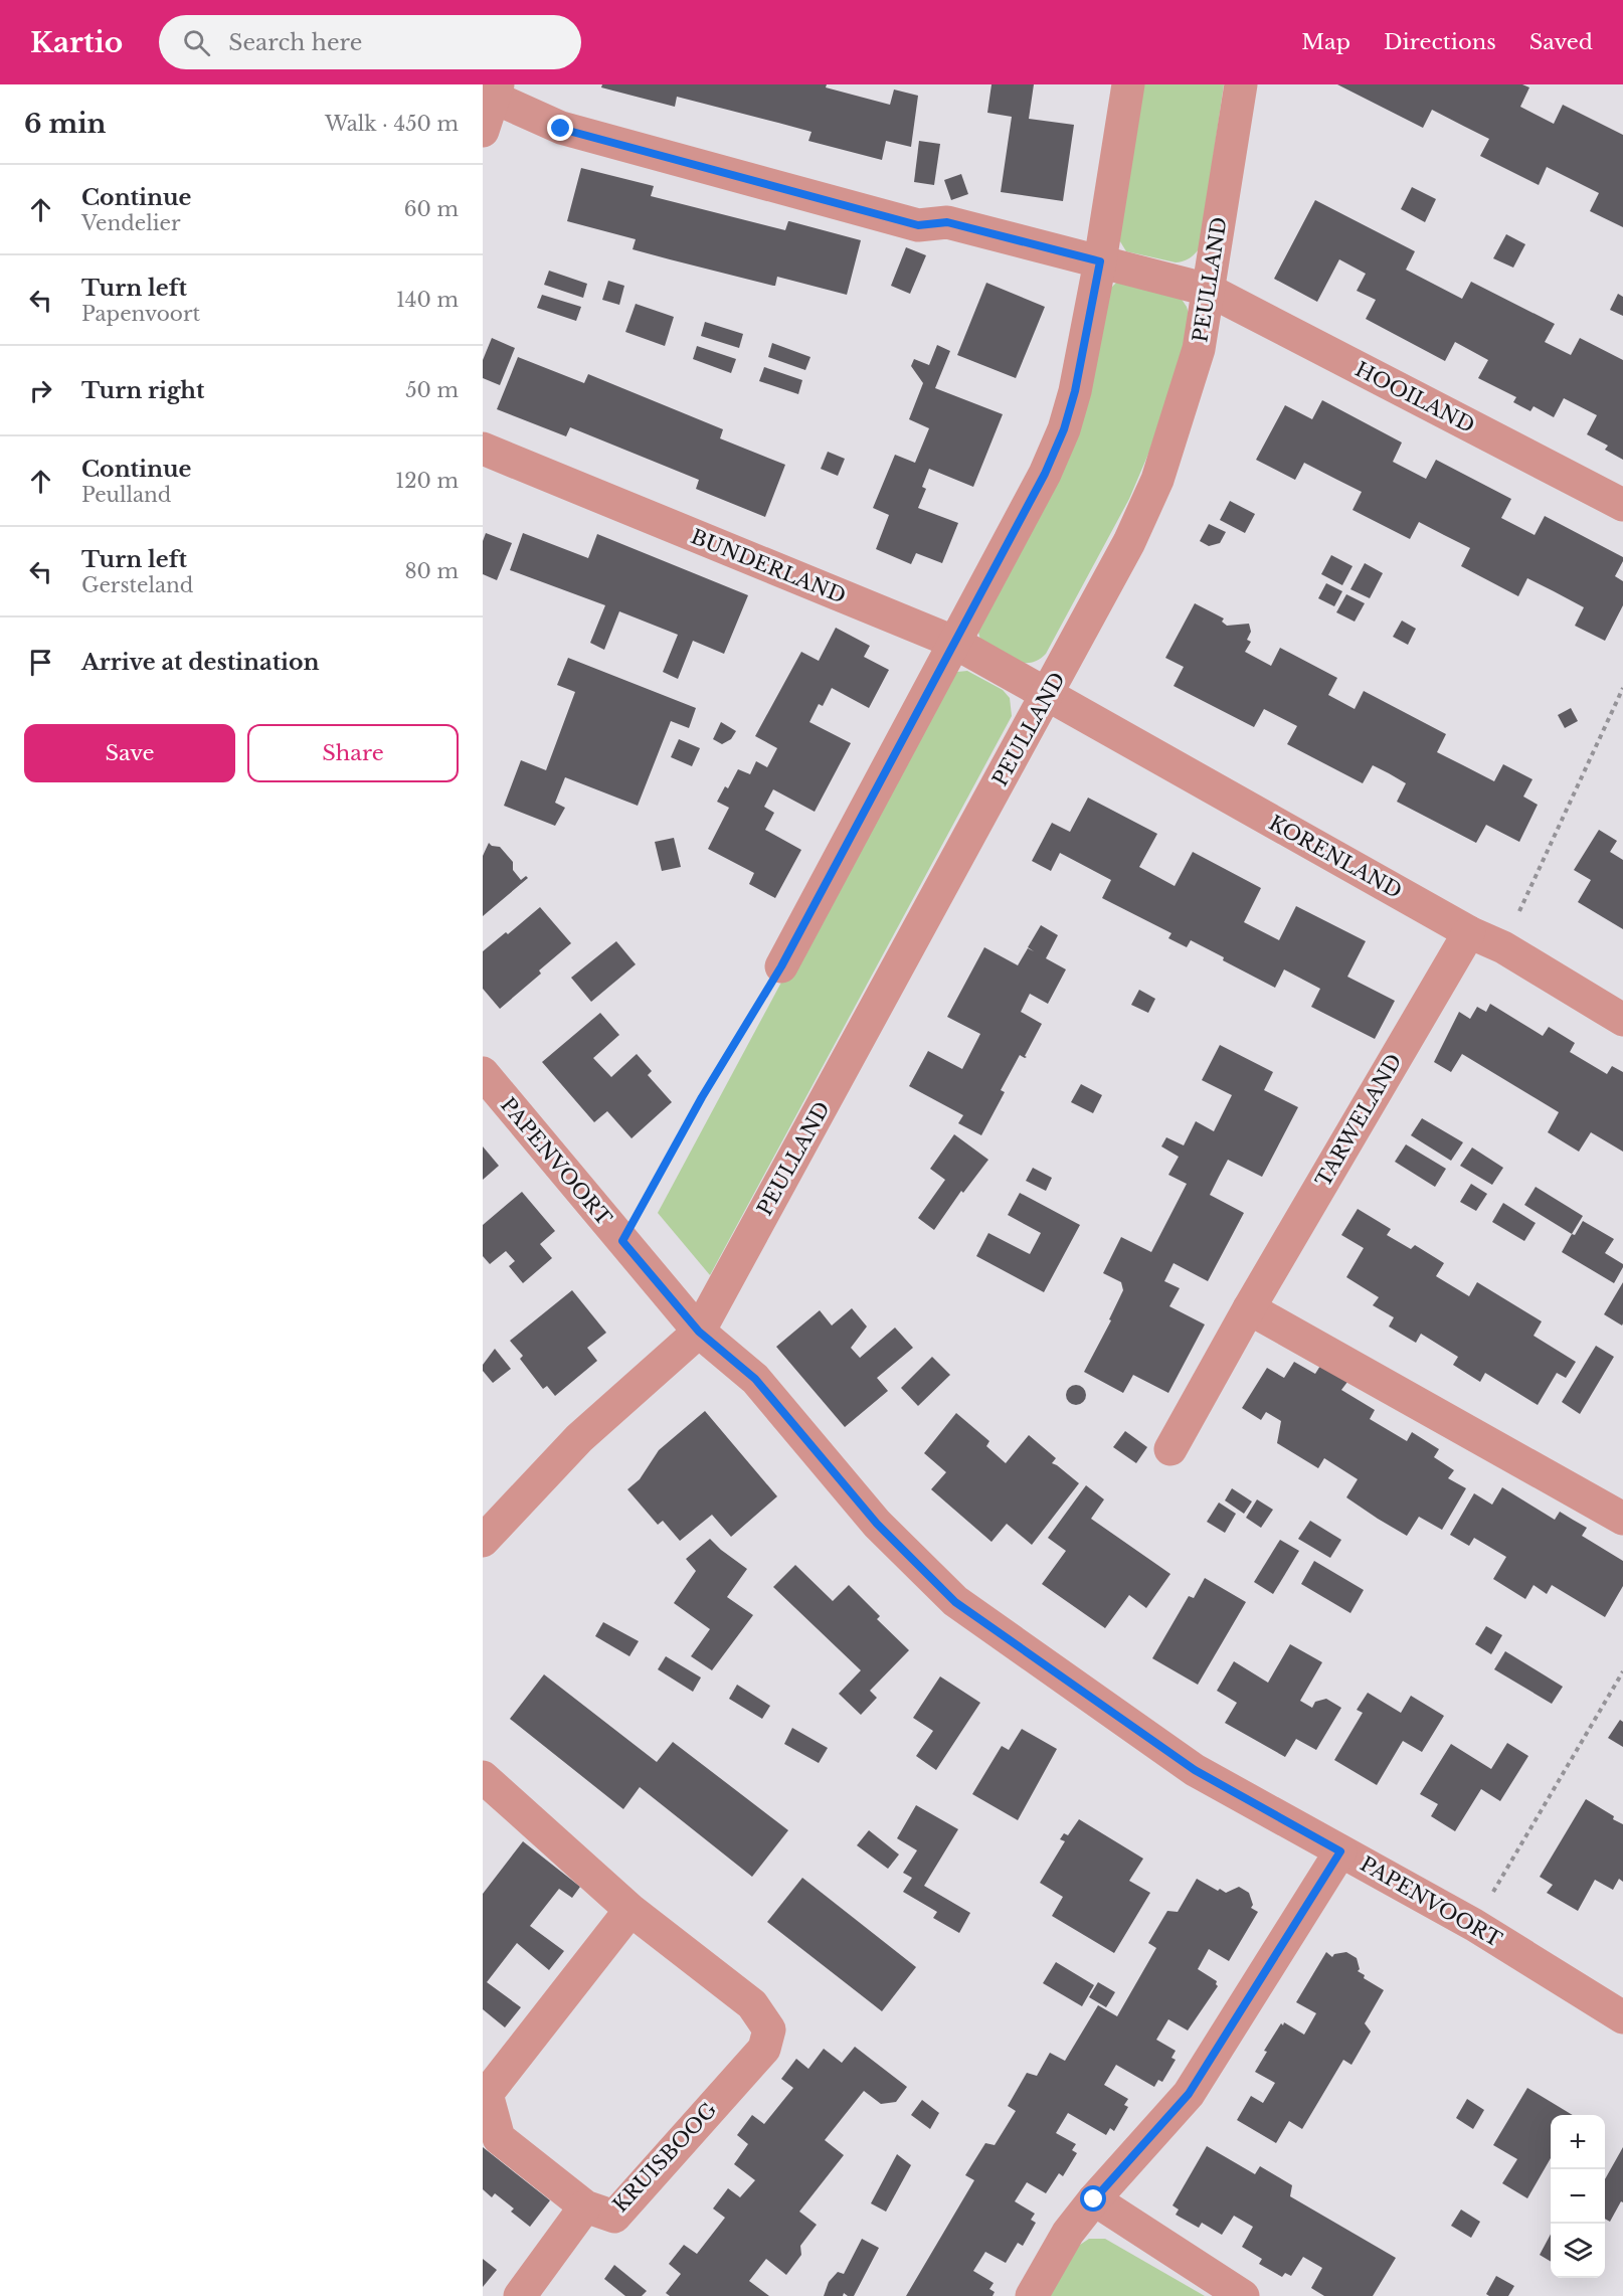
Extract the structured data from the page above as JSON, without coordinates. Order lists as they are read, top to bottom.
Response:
{
  "streets": {
    "street": [
      "PEULLAND",
      "HOOILAND",
      "BUNDERLAND",
      "KORENLAND",
      "TARWELAND",
      "PAPENVOORT",
      "KRUISBOOG"
    ]
  },
  "crossings": [
    ["PEULLAND", "HOOILAND"],
    ["PEULLAND", "BUNDERLAND"],
    ["PEULLAND", "KORENLAND"],
    ["PEULLAND", "PAPENVOORT"],
    ["BUNDERLAND", "KORENLAND"],
    ["KORENLAND", "TARWELAND"]
  ],
  "page": {
    "header": "Kartio",
    "search": "Search here",
    "nav": ["Map", "Directions", "Saved"],
    "heading": ["6 min", "Walk · 450 m"],
    "list": [
      ["Continue", "Vendelier", "60 m"],
      ["Turn left", "Papenvoort", "140 m"],
      ["Turn right", "50 m"],
      ["Continue", "Peulland", "120 m"],
      ["Turn left", "Gersteland", "80 m"],
      "Arrive at destination"
    ],
    "buttons": ["Save", "Share"],
    "map_buttons": ["+", "−"]
  }
}
